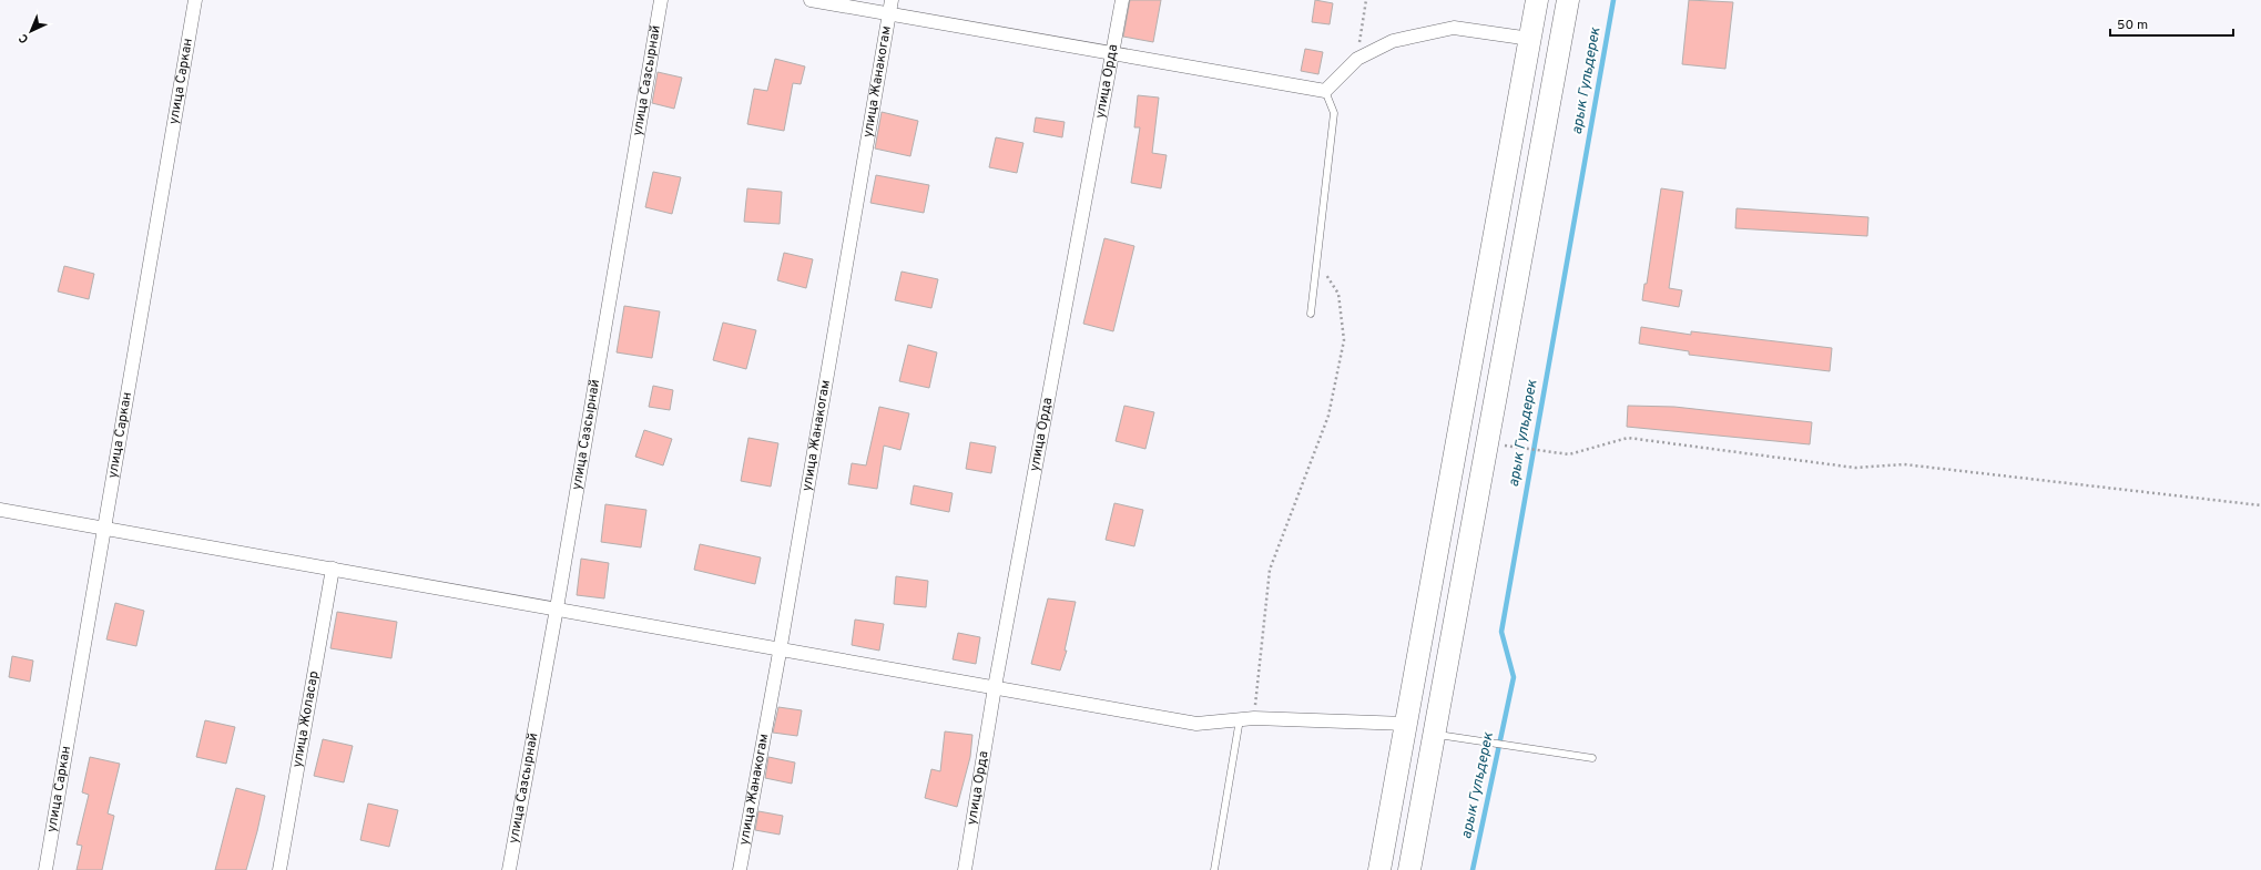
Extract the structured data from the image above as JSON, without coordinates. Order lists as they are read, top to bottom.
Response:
{
  "streets": {
    "street": [
      "улица Саркан",
      "улица Сазсырнай",
      "улица Жанакогам",
      "улица Орда",
      "улица Жоласар"
    ]
  },
  "water": ["арык Гульдерек"],
  "scale_bar": "50 m",
  "north": "bottom left"
}
